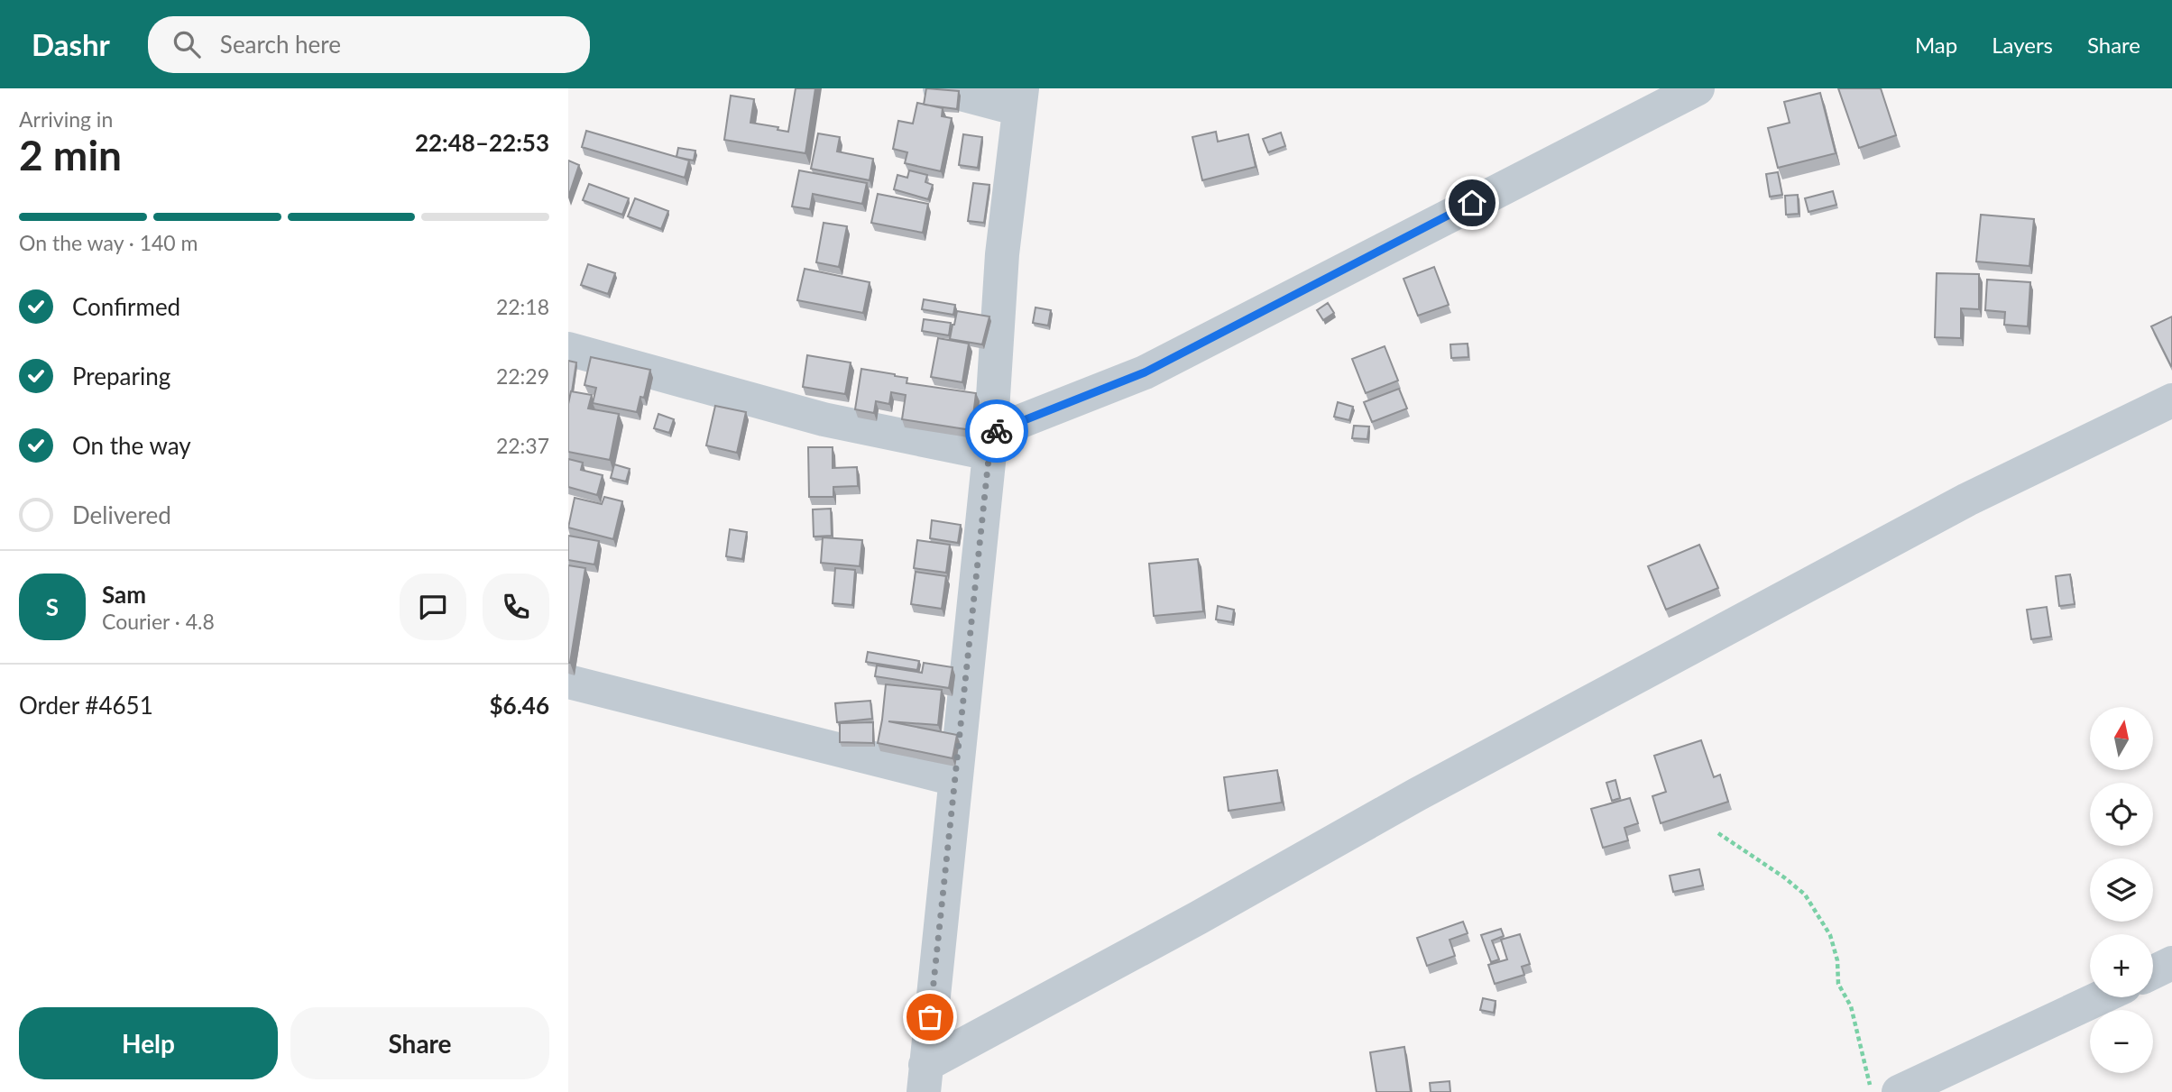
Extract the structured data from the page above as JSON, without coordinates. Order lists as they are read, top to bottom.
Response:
{
  "north": "top",
  "page": {
    "header": "Dashr",
    "search": "Search here",
    "nav": ["Map", "Layers", "Share"],
    "heading": ["2 min", "Arriving in", "22:48–22:53"],
    "panel": [
      "Sam",
      "Courier · 4.8",
      "Order #4651",
      "$6.46"
    ],
    "bar": "On the way · 140 m",
    "list": [
      ["Confirmed", "22:18"],
      ["Preparing", "22:29"],
      ["On the way", "22:37"],
      "Delivered"
    ],
    "round": "S",
    "map_buttons": ["+", "−"],
    "buttons": ["Help", "Share"]
  }
}
